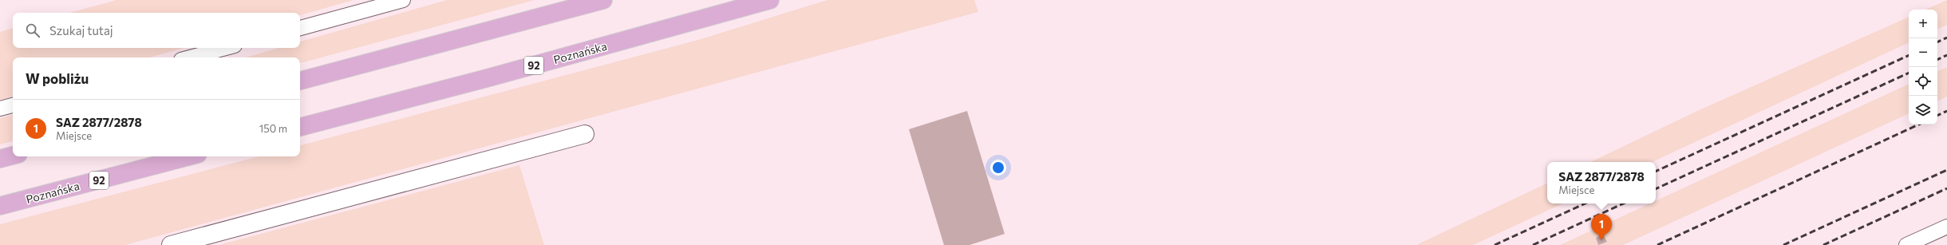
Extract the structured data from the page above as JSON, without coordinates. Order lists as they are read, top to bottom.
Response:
{
  "streets": {
    "main road": ["Poznańska", "92"]
  },
  "page": {
    "map_buttons": ["+", "−"],
    "search": "Szukaj tutaj",
    "heading": "W pobliżu",
    "list": [
      {
        "mark": "1",
        "name": "SAZ 2877/2878",
        "note": "Miejsce",
        "value": "150 m"
      }
    ],
    "popup": ["SAZ 2877/2878", "Miejsce"],
    "pins": "1"
  }
}
